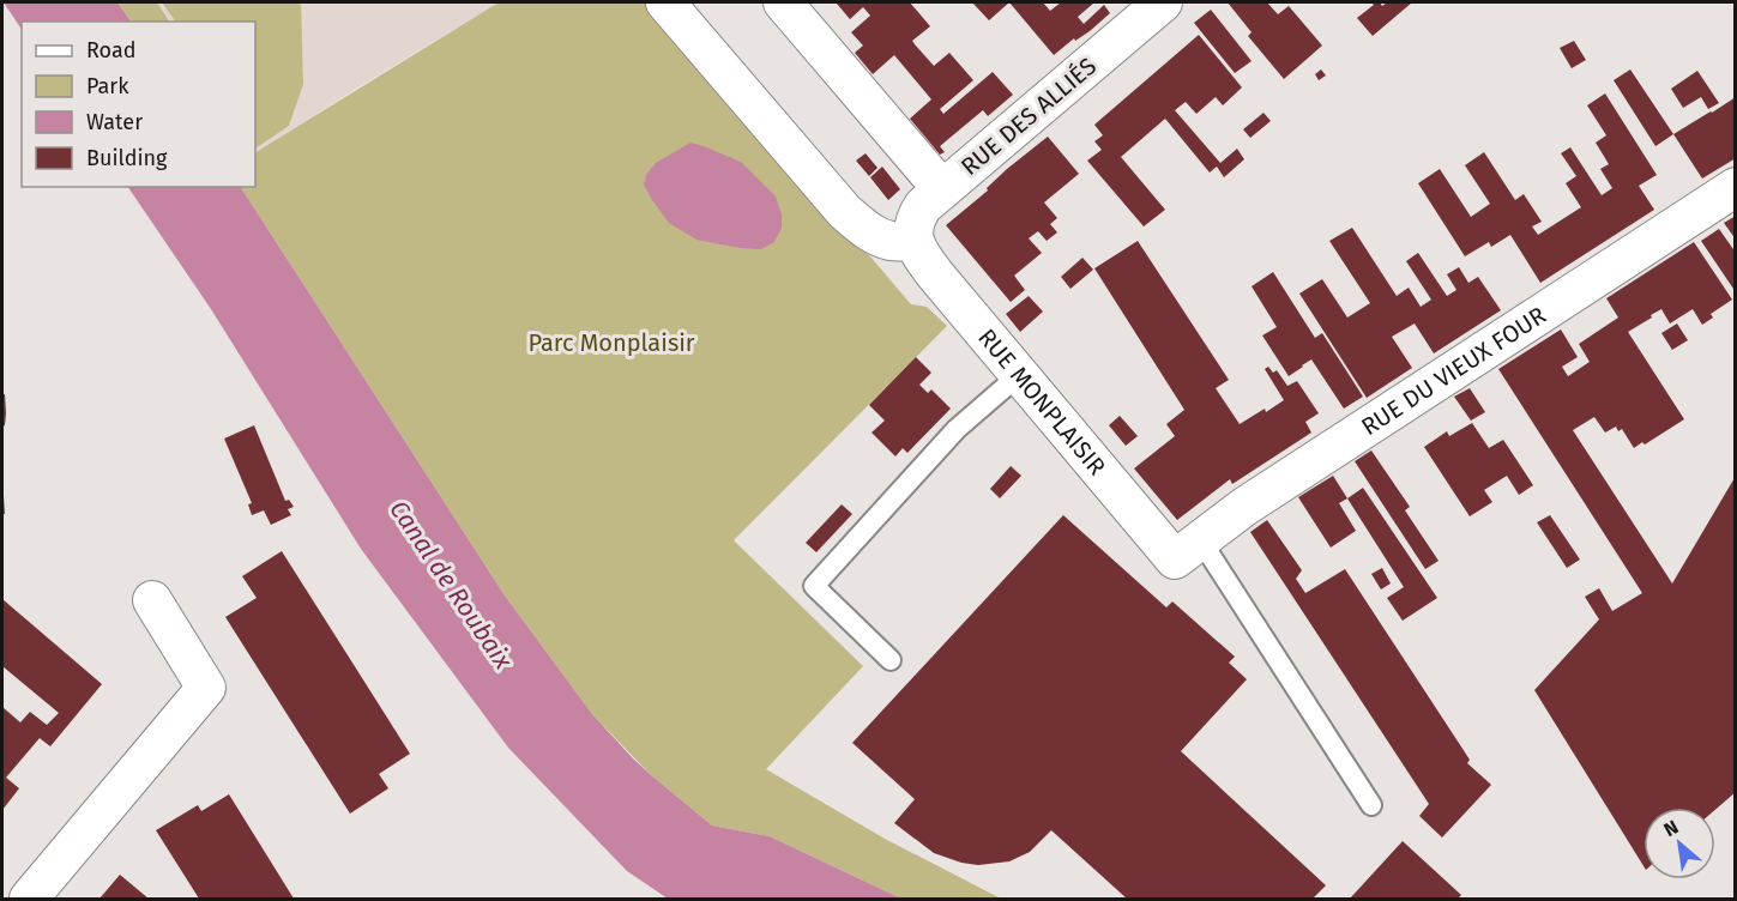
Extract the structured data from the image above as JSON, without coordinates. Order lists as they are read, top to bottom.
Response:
{
  "streets": {
    "street": ["RUE DES ALLIÉS", "RUE DU VIEUX FOUR", "RUE MONPLAISIR"]
  },
  "crossings": [
    ["RUE DES ALLIÉS", "RUE MONPLAISIR"],
    ["RUE DU VIEUX FOUR", "RUE MONPLAISIR"]
  ],
  "water": ["Canal de Roubaix"],
  "parks": ["Parc Monplaisir"],
  "legend": [
    "Road",
    "Park",
    "Water",
    "Building"
  ],
  "north": "top left"
}
